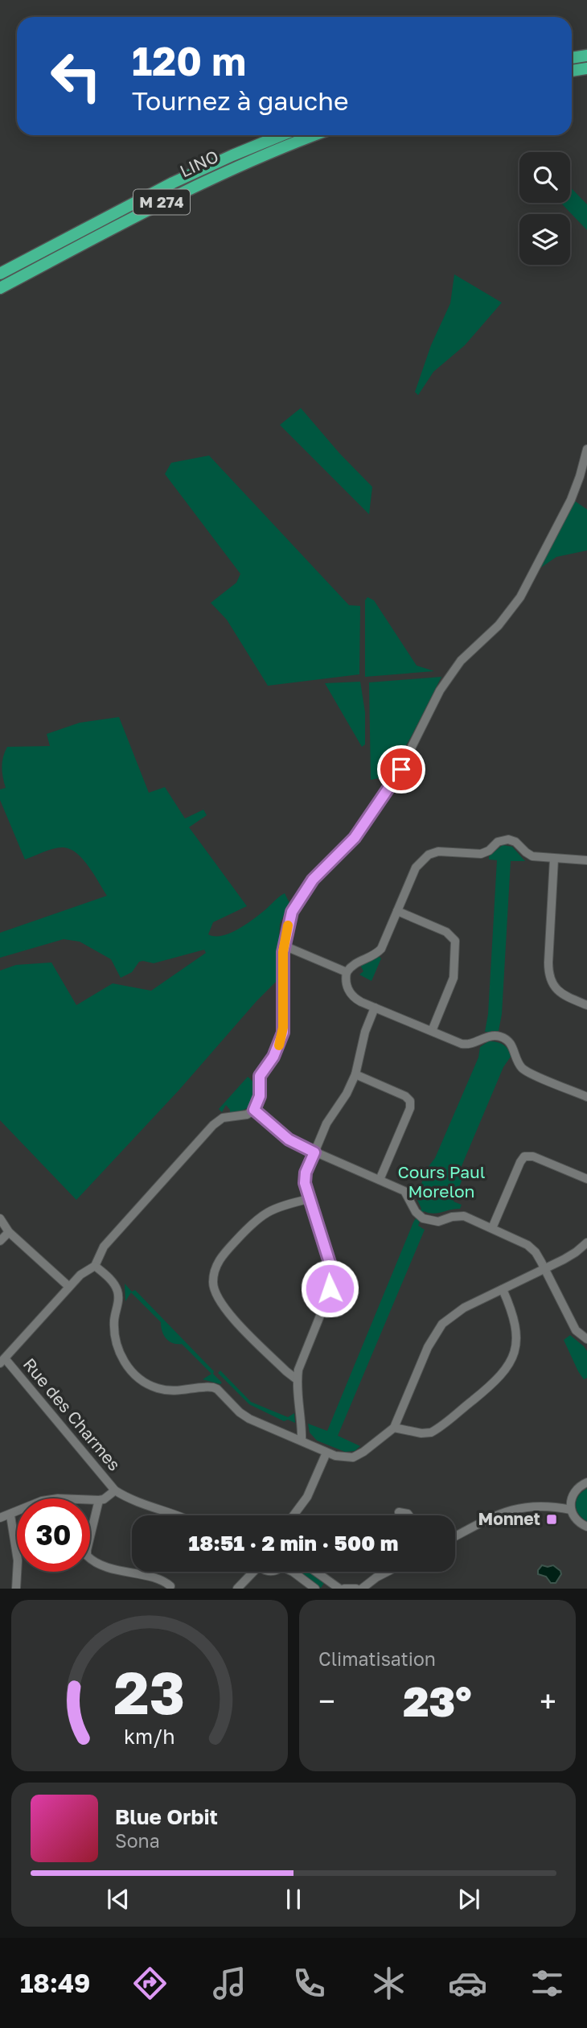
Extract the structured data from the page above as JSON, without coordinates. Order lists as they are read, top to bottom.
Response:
{
  "streets": {
    "highway": ["LINO", "M 274"],
    "street": ["Rue des Charmes"]
  },
  "parks": ["Cours Paul Morelon"],
  "places": {
    "transit": ["Monnet"]
  },
  "page": {
    "turn": ["120 m", "Tournez à gauche"],
    "limit": "30",
    "trip": "18:51 · 2 min · 500 m",
    "tile": "Climatisation",
    "heat": ["−", "23°", "+"],
    "song": ["Blue Orbit", "Sona"],
    "tabs": "18:49",
    "gauge": ["23", "km/h"]
  }
}
